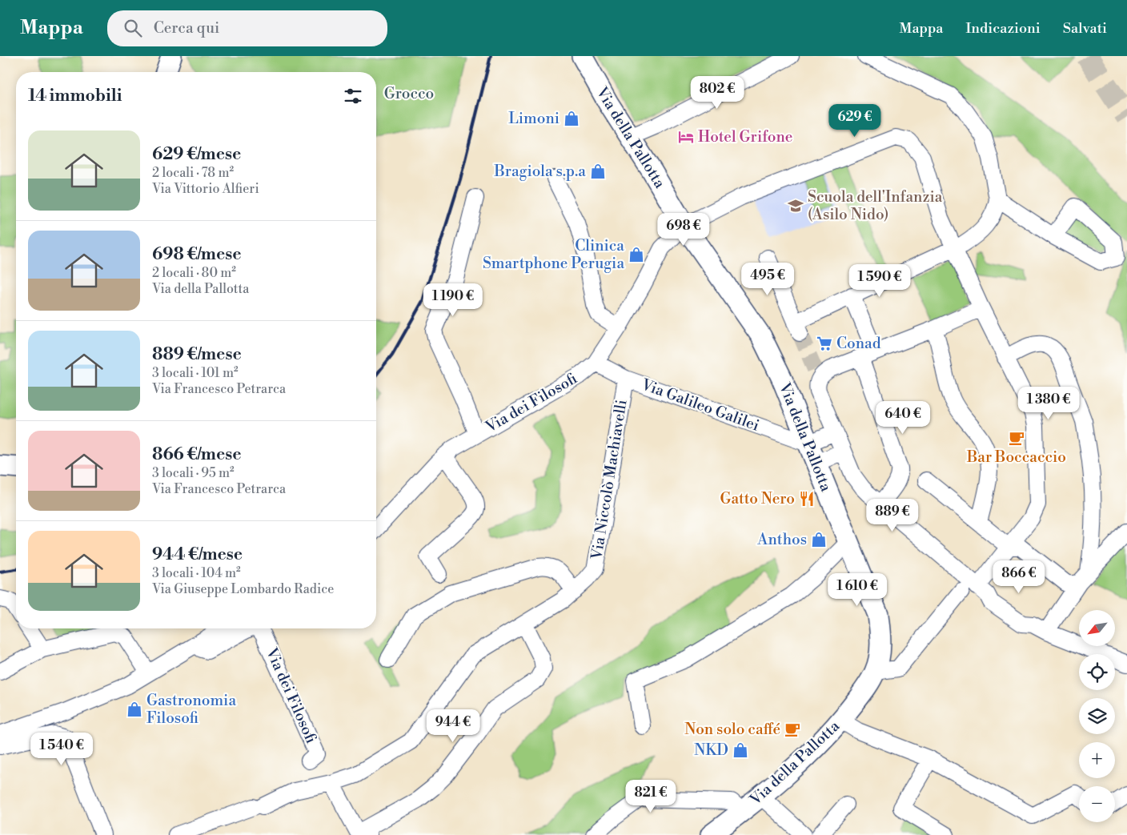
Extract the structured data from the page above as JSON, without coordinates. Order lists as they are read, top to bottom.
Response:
{
  "streets": {
    "main road": ["Via della Pallotta"],
    "street": ["Via dei Filosofi", "Via Galileo Galilei", "Via Niccolò Machiavelli"]
  },
  "crossings": [
    ["Via della Pallotta", "Via dei Filosofi"],
    ["Via della Pallotta", "Via Galileo Galilei"],
    ["Via dei Filosofi", "Via Galileo Galilei"],
    ["Via Galileo Galilei", "Via Niccolò Machiavelli"]
  ],
  "parks": ["Grocco"],
  "places": {
    "shop": [
      "Limoni",
      "Bragiola s.p.a",
      "Clinica Smartphone Perugia",
      "Anthos",
      "Gastronomia Filosofi",
      "NKD"
    ],
    "hotel": ["Hotel Grifone"],
    "school or university": ["Scuola dell'Infanzia (Asilo Nido)"],
    "supermarket": ["Conad"],
    "cafe": ["Bar Boccaccio", "Non solo caffé"],
    "restaurant": ["Gatto Nero"]
  },
  "north": "bottom left",
  "page": {
    "header": "Mappa",
    "search": "Cerca qui",
    "nav": ["Mappa", "Indicazioni", "Salvati"],
    "heading": "14 immobili",
    "price": [
      "802 €",
      "629 €",
      "698 €",
      "495 €",
      "1 590 €",
      "1 190 €",
      "1 380 €",
      "640 €",
      "889 €",
      "866 €",
      "1 610 €",
      "944 €",
      "1 540 €",
      "821 €"
    ],
    "list": [
      {
        "name": "629 €/mese",
        "note": "2 locali · 78 m² · Via Vittorio Alfieri"
      },
      {
        "name": "698 €/mese",
        "note": "2 locali · 80 m² · Via della Pallotta"
      },
      {
        "name": "889 €/mese",
        "note": "3 locali · 101 m² · Via Francesco Petrarca"
      },
      {
        "name": "866 €/mese",
        "note": "3 locali · 95 m² · Via Francesco Petrarca"
      },
      {
        "name": "944 €/mese",
        "note": "3 locali · 104 m² · Via Giuseppe Lombardo Radice"
      }
    ],
    "map_buttons": ["+", "−"]
  }
}
